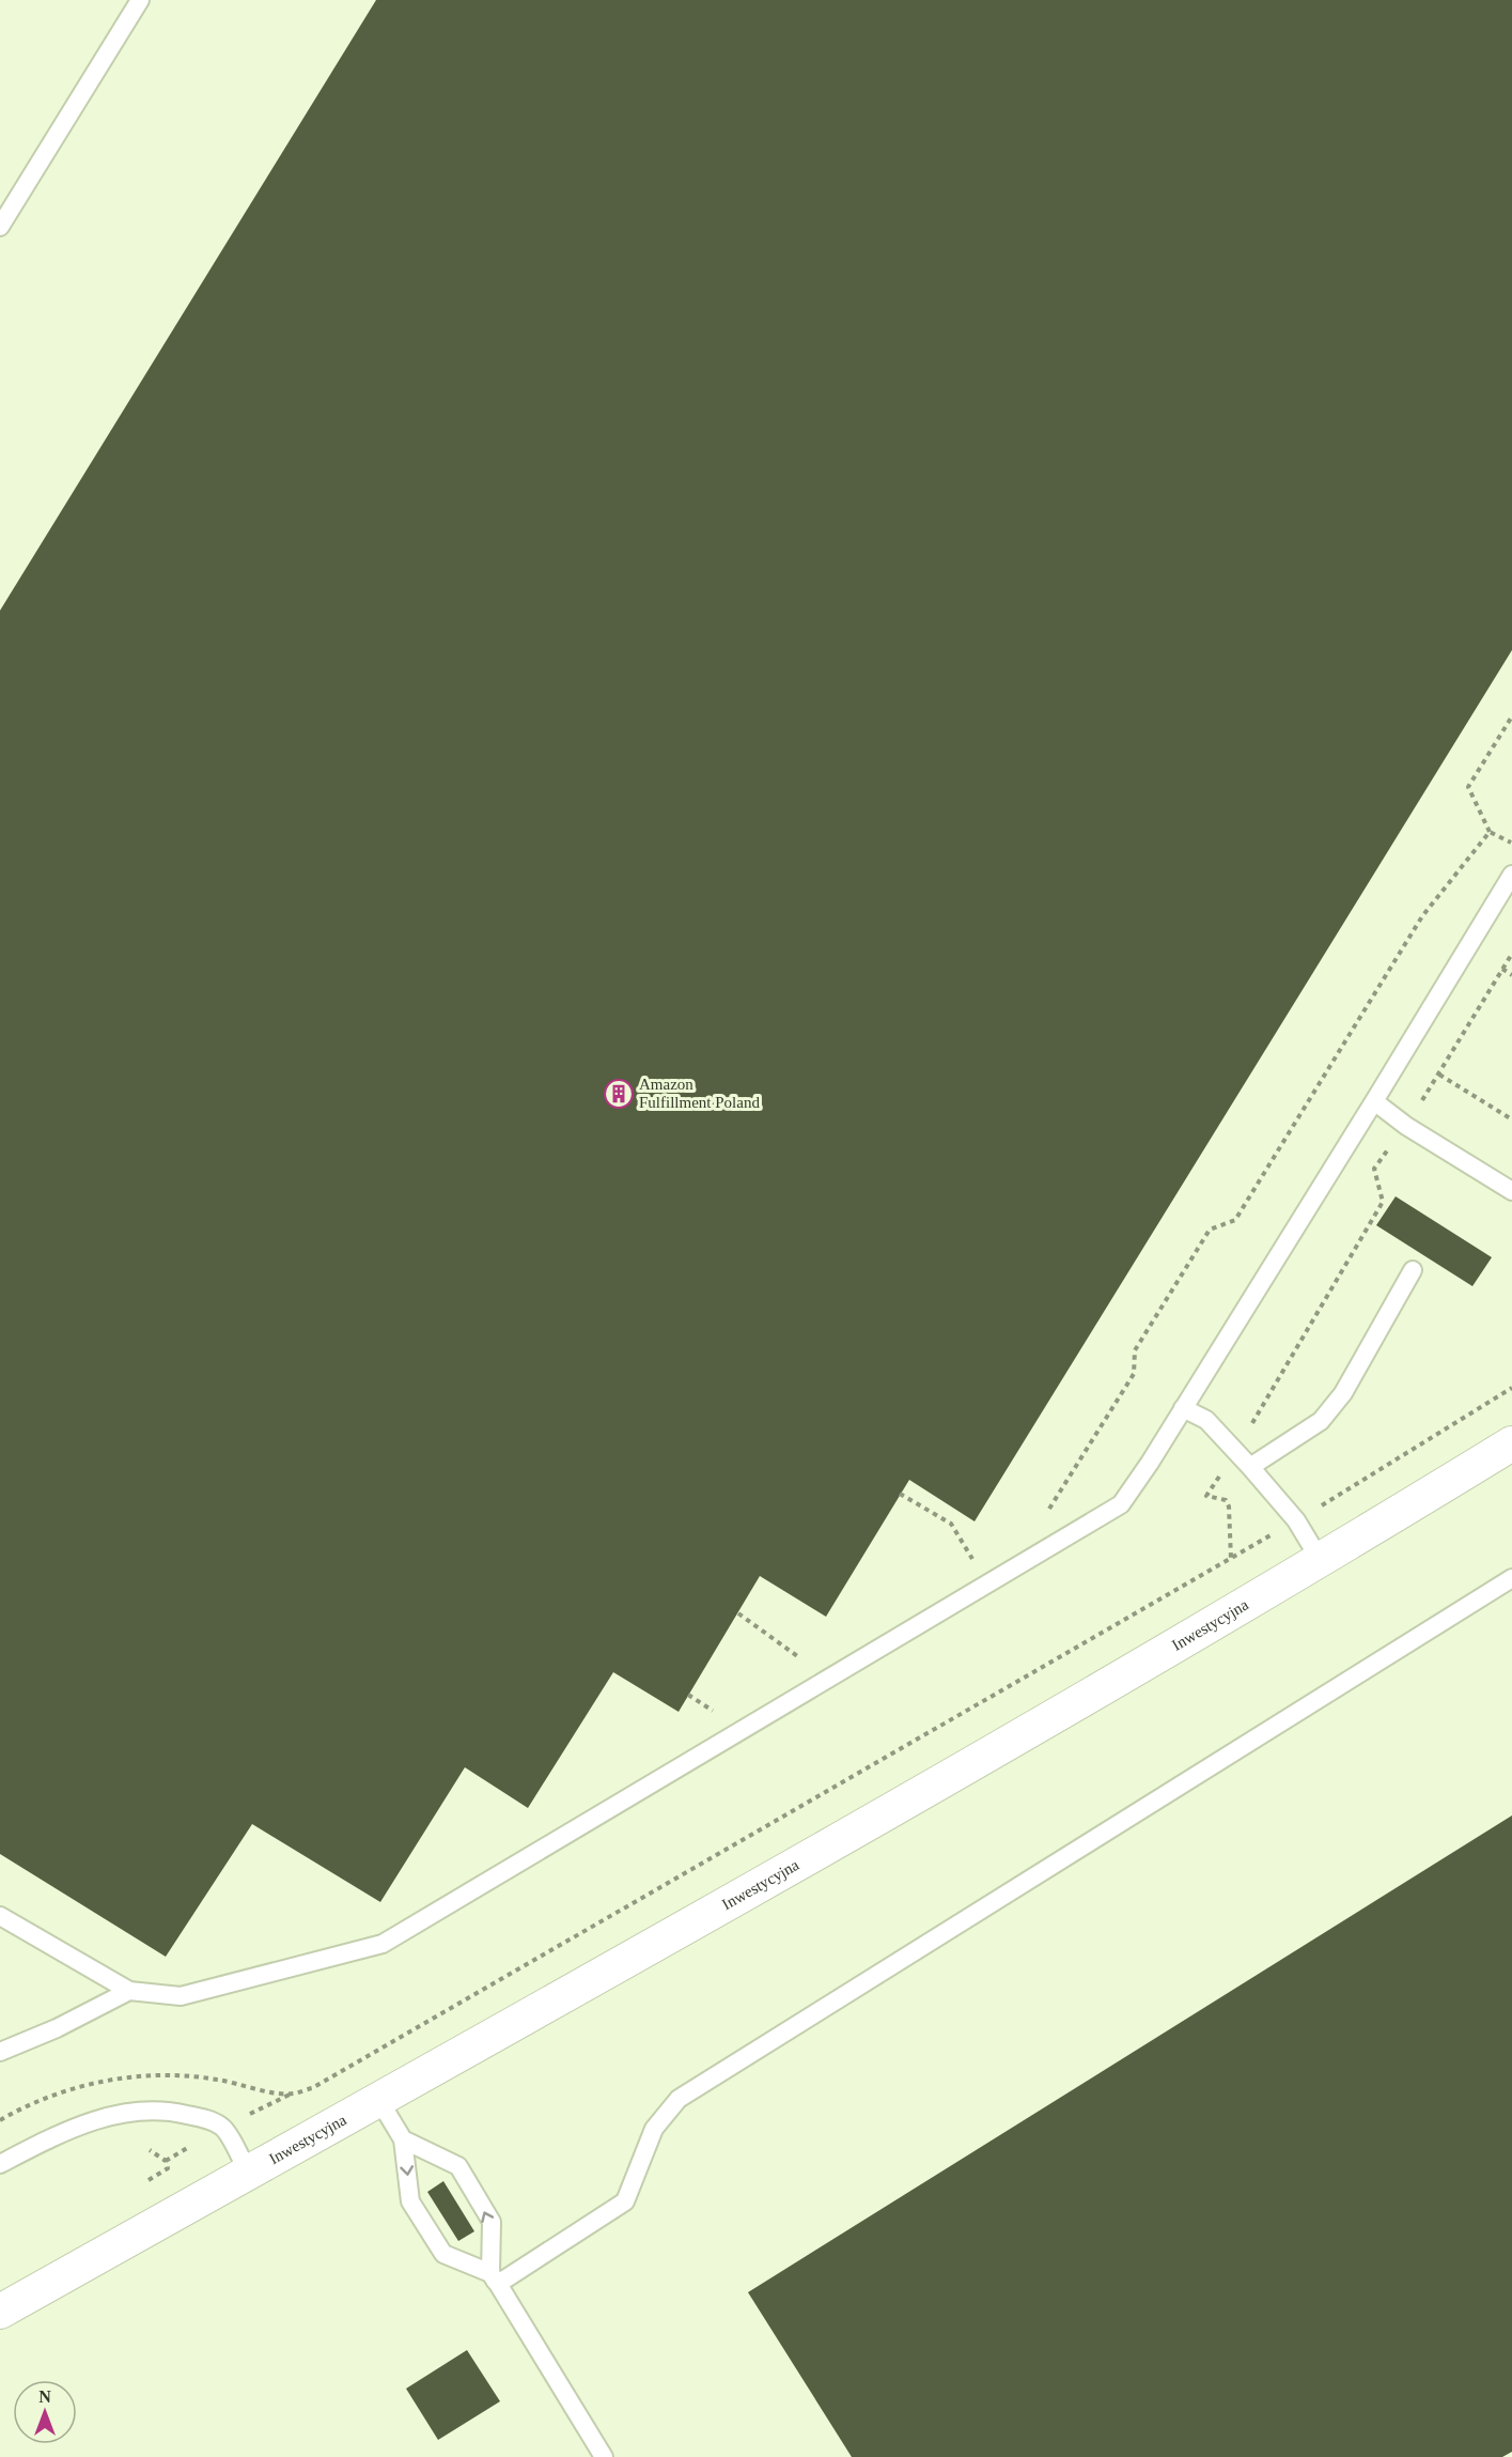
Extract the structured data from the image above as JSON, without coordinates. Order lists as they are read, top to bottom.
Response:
{
  "streets": {
    "street": ["Inwestycyjna"]
  },
  "places": {
    "building": ["Amazon Fulfillment Poland"]
  },
  "north": "top"
}
